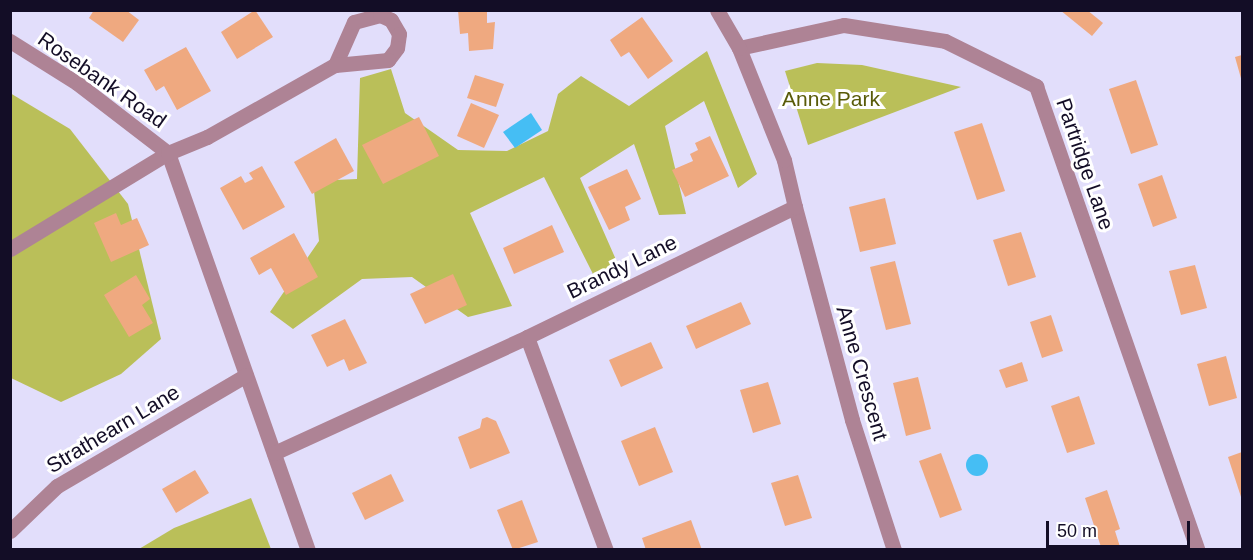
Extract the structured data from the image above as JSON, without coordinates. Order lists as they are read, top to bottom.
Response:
{
  "streets": {
    "street": [
      "Rosebank Road",
      "Partridge Lane",
      "Brandy Lane",
      "Anne Crescent",
      "Strathearn Lane"
    ]
  },
  "crossings": [
    ["Brandy Lane", "Anne Crescent"]
  ],
  "parks": ["Anne Park"],
  "scale_bar": "50 m"
}
